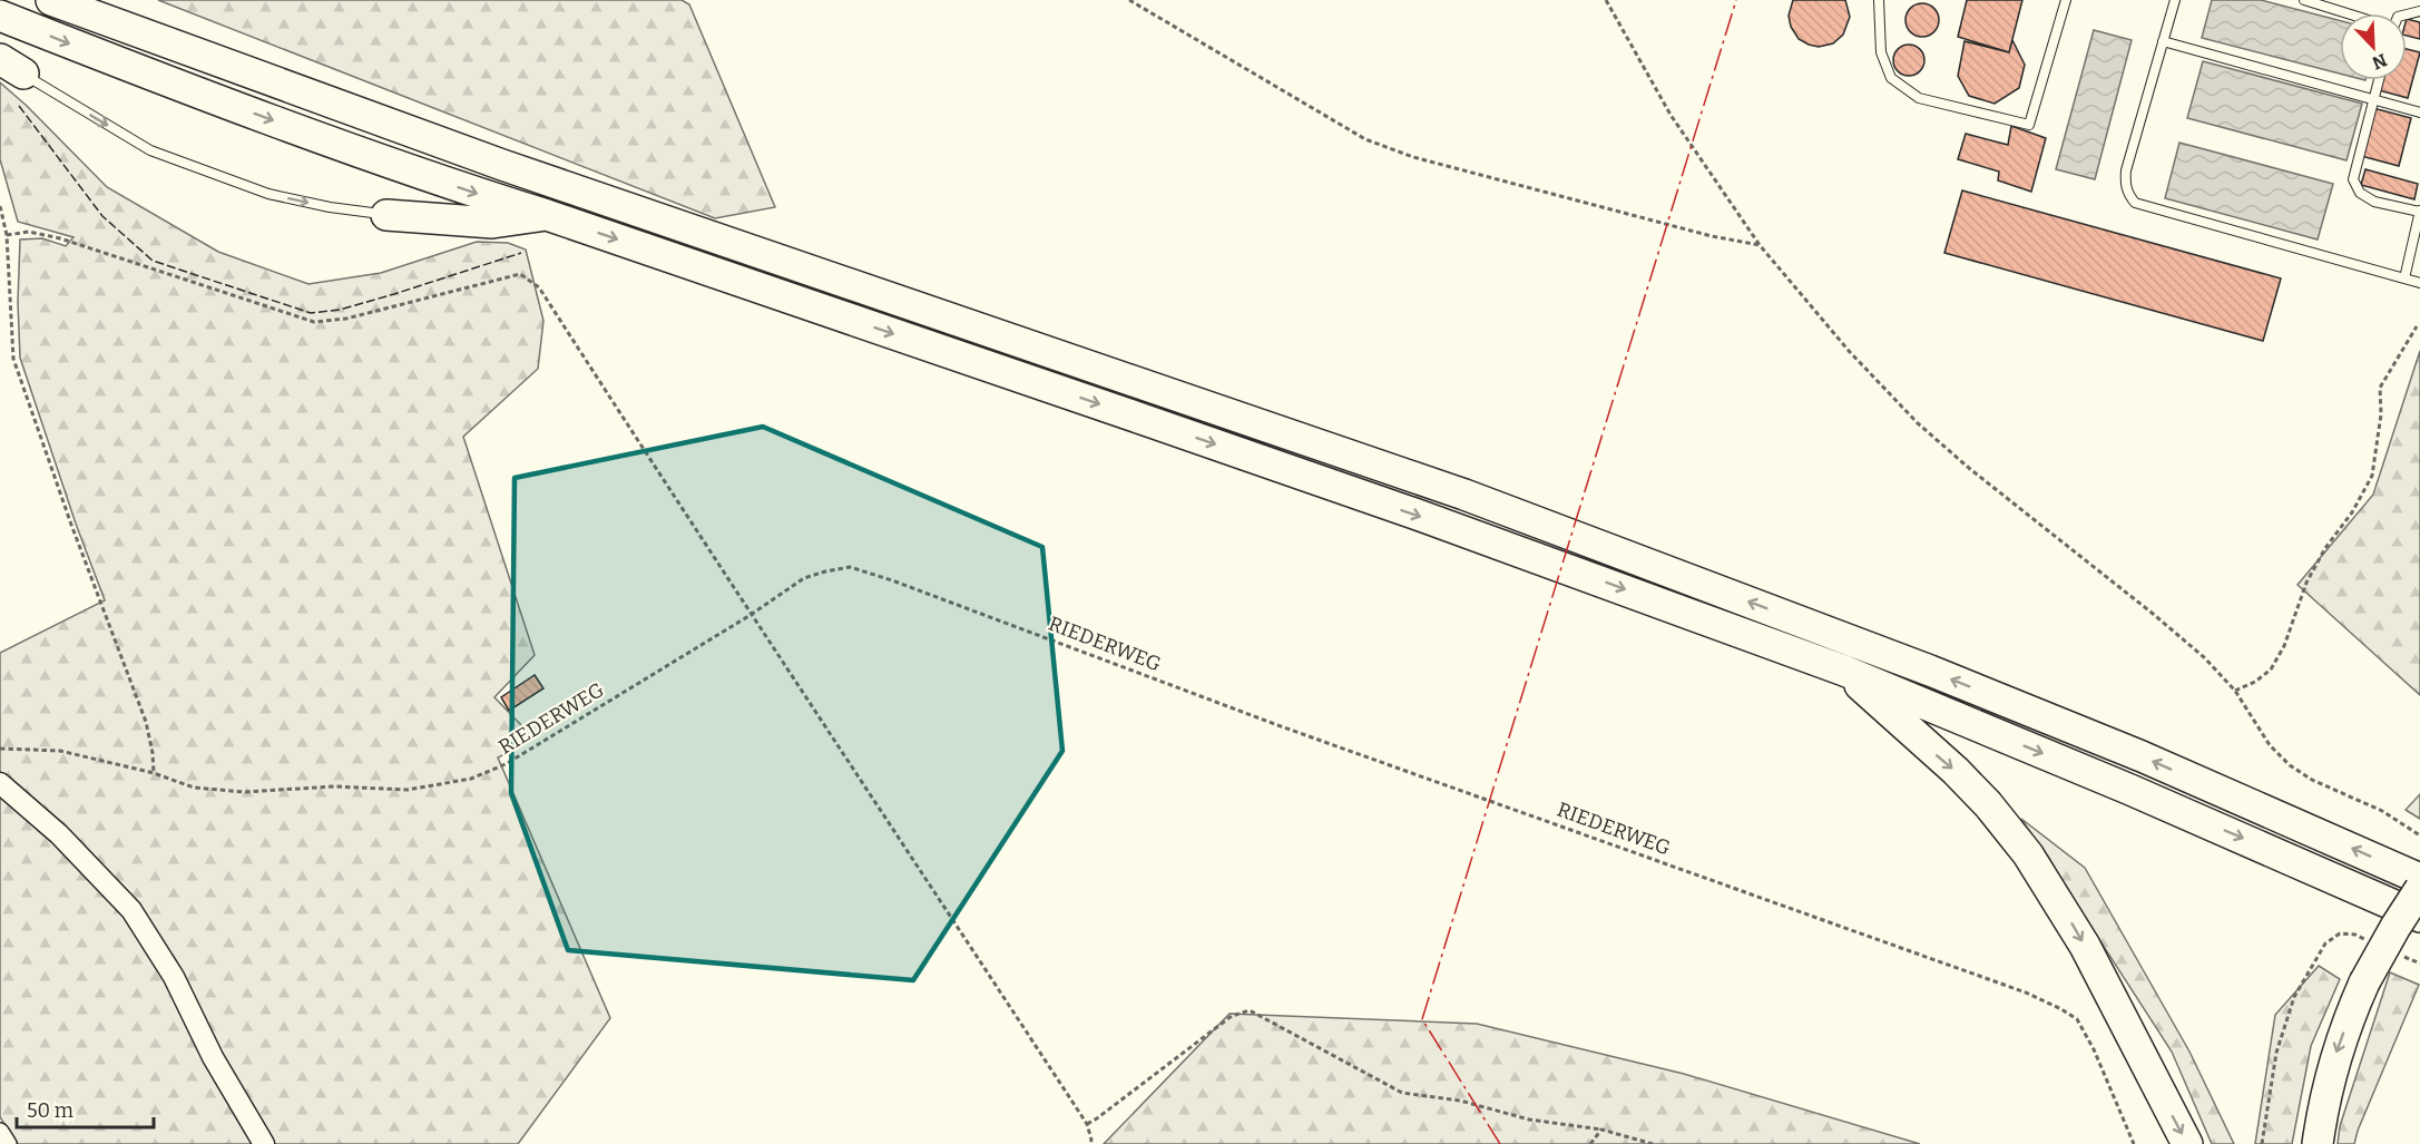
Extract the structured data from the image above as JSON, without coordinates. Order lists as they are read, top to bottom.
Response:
{
  "streets": {
    "path": ["RIEDERWEG"]
  },
  "scale_bar": "50 m",
  "north": "bottom right"
}
